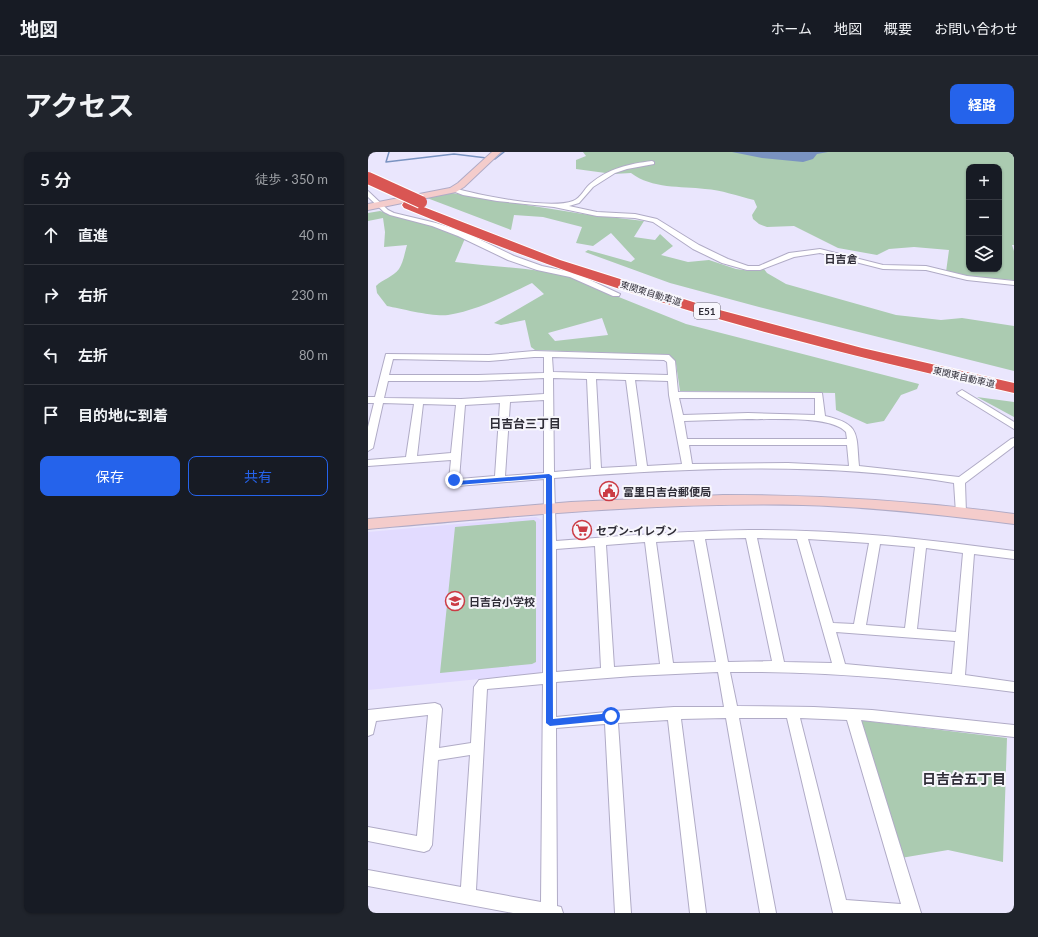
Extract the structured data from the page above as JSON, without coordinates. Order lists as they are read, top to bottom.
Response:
{
  "streets": {
    "highway": ["東関東自動車道", "E51"]
  },
  "districts": ["日吉倉", "日吉台三丁目", "日吉台五丁目"],
  "places": {
    "public building": ["富里日吉台郵便局"],
    "supermarket": ["セブン-イレブン"],
    "school or university": ["日吉台小学校"]
  },
  "page": {
    "header": "地図",
    "nav": [
      "ホーム",
      "地図",
      "概要",
      "お問い合わせ"
    ],
    "title": "アクセス",
    "buttons": [
      "経路",
      ["保存", "共有"]
    ],
    "heading": ["5 分", "徒歩 · 350 m"],
    "map_buttons": ["+", "−"],
    "list": [
      ["直進", "40 m"],
      ["右折", "230 m"],
      ["左折", "80 m"],
      "目的地に到着"
    ]
  }
}
